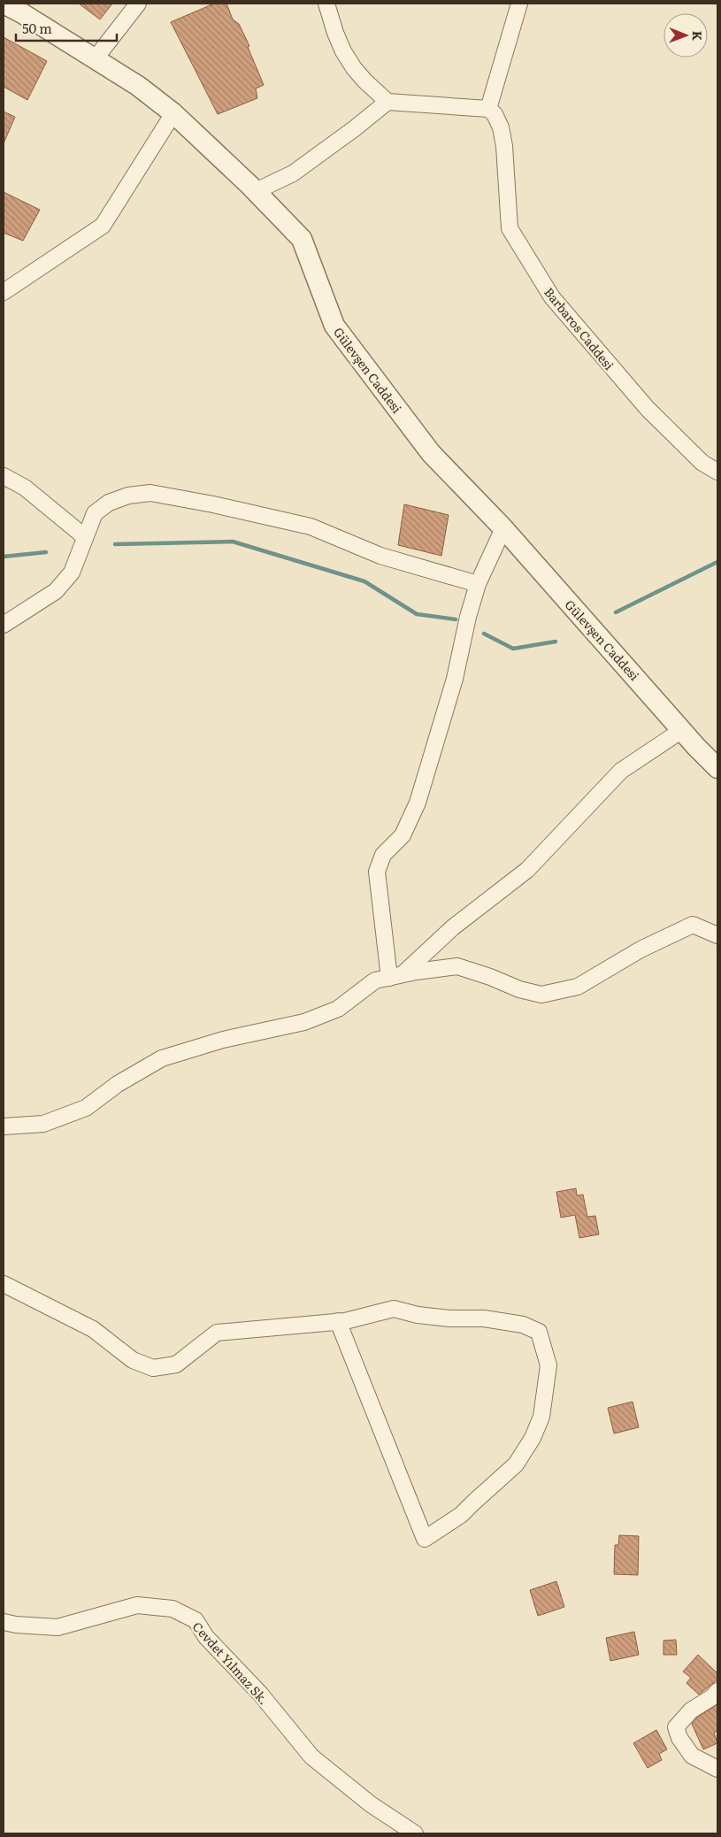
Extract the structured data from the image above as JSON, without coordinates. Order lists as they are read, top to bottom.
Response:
{
  "streets": {
    "street": ["Barbaros Caddesi", "Gülevşen Caddesi", "Cevdet Yılmaz Sk."]
  },
  "scale_bar": "50 m",
  "north": "right"
}
